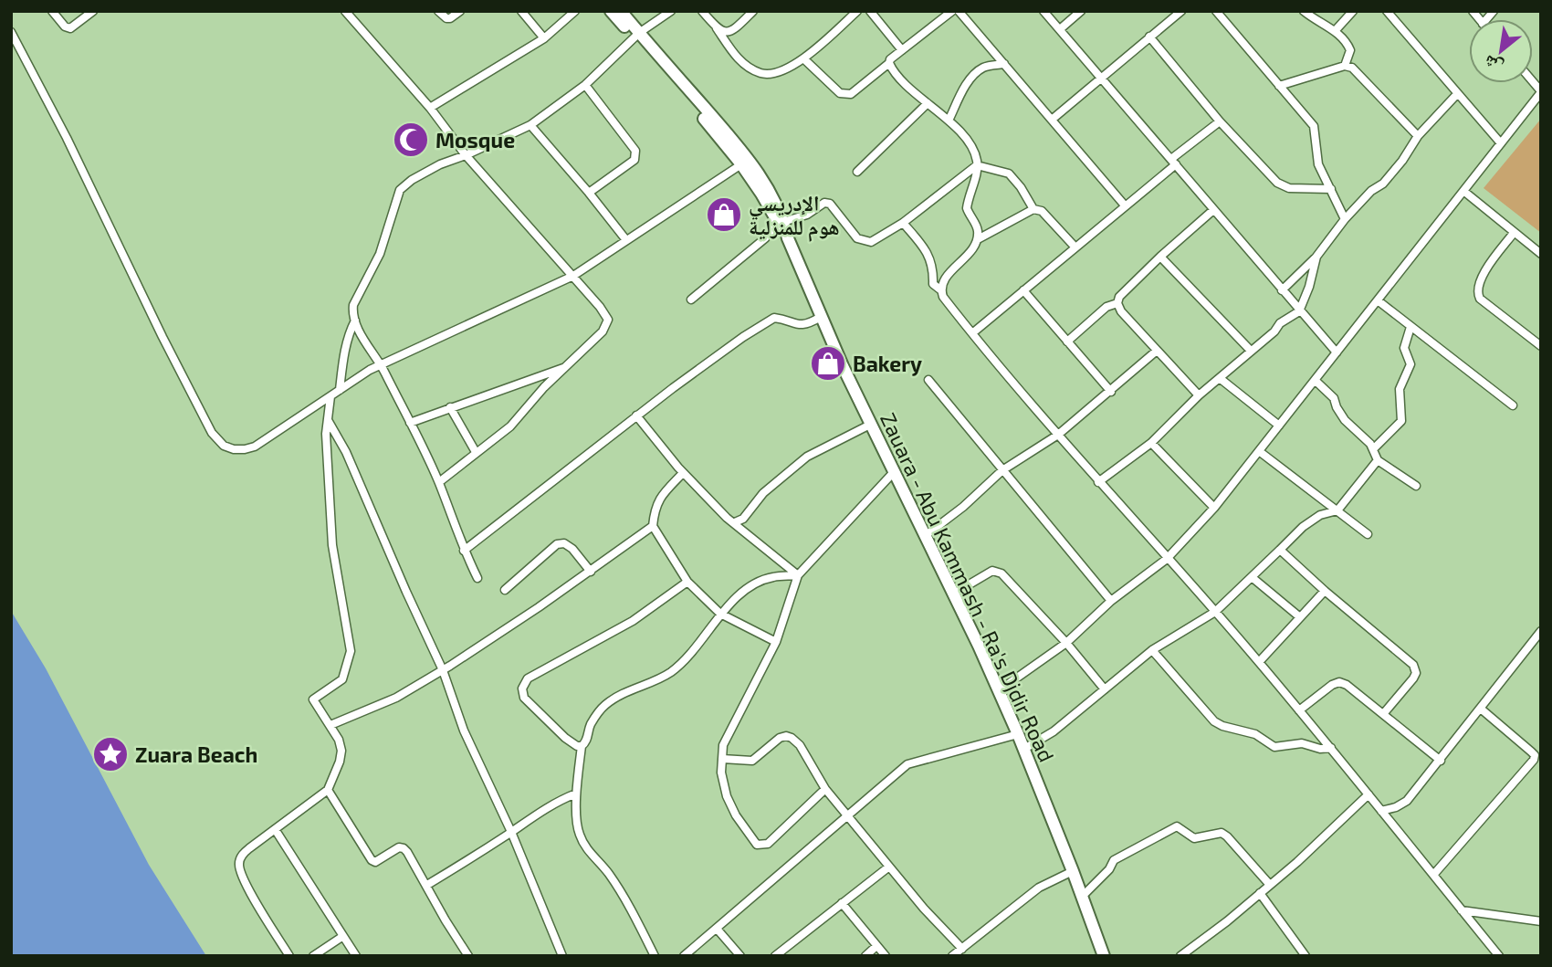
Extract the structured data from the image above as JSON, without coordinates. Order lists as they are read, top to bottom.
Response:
{
  "streets": {
    "main road": ["Zauara - Abu Kammash - Ra's Djdir Road"]
  },
  "places": {
    "mosque": ["Mosque"],
    "shop": ["الإدريسي هوم للمنزلية", "Bakery"],
    "place": ["Zuara Beach"]
  },
  "north": "bottom left"
}
